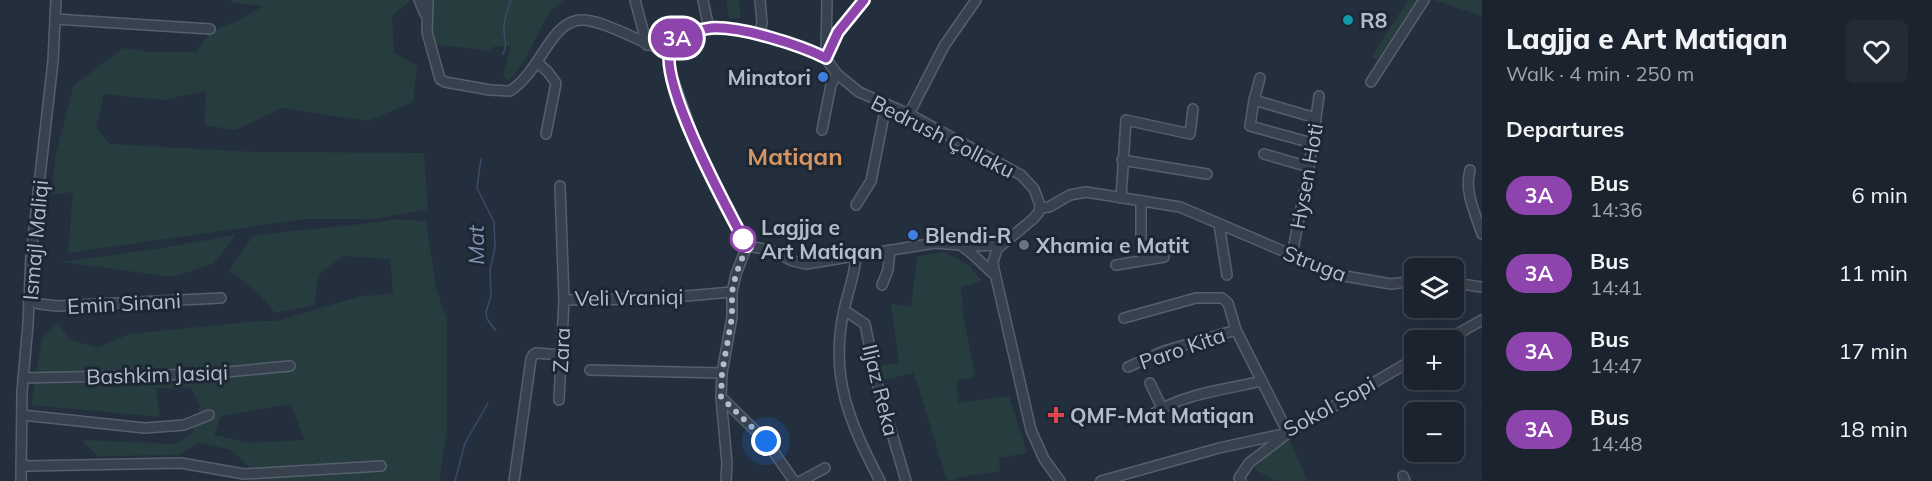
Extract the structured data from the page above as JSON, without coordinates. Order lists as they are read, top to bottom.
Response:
{
  "streets": {
    "street": [
      "Bedrush Çollaku",
      "Hysen Hoti",
      "Ismajl Maliqi",
      "Struga",
      "Veli Vraniqi",
      "Emin Sinani",
      "Paro Kita",
      "Zara",
      "Bashkim Jasiqi",
      "Iljaz Reka",
      "Sokol Sopi"
    ]
  },
  "crossings": [
    ["Bedrush Çollaku", "Struga"],
    ["Hysen Hoti", "Struga"],
    ["Ismajl Maliqi", "Emin Sinani"],
    ["Ismajl Maliqi", "Bashkim Jasiqi"],
    ["Veli Vraniqi", "Zara"]
  ],
  "districts": ["Matiqan"],
  "water": ["Mat"],
  "places": {
    "other": [
      "R8",
      "Minatori",
      "Blendi-R",
      "Lagjja e Art Matiqan",
      "Xhamia e Matit"
    ],
    "health": ["QMF-Mat Matiqan"]
  },
  "lines": ["bus line 3A"],
  "page": {
    "on_map": "3A",
    "heading": [
      ["Lagjja e Art Matiqan", "Walk · 4 min · 250 m"],
      "Departures"
    ],
    "list": [
      {
        "mark": "3A",
        "name": "Bus",
        "note": "14:36",
        "value": "6 min"
      },
      {
        "mark": "3A",
        "name": "Bus",
        "note": "14:41",
        "value": "11 min"
      },
      {
        "mark": "3A",
        "name": "Bus",
        "note": "14:47",
        "value": "17 min"
      },
      {
        "mark": "3A",
        "name": "Bus",
        "note": "14:48",
        "value": "18 min"
      }
    ],
    "map_buttons": ["+", "−"]
  }
}
